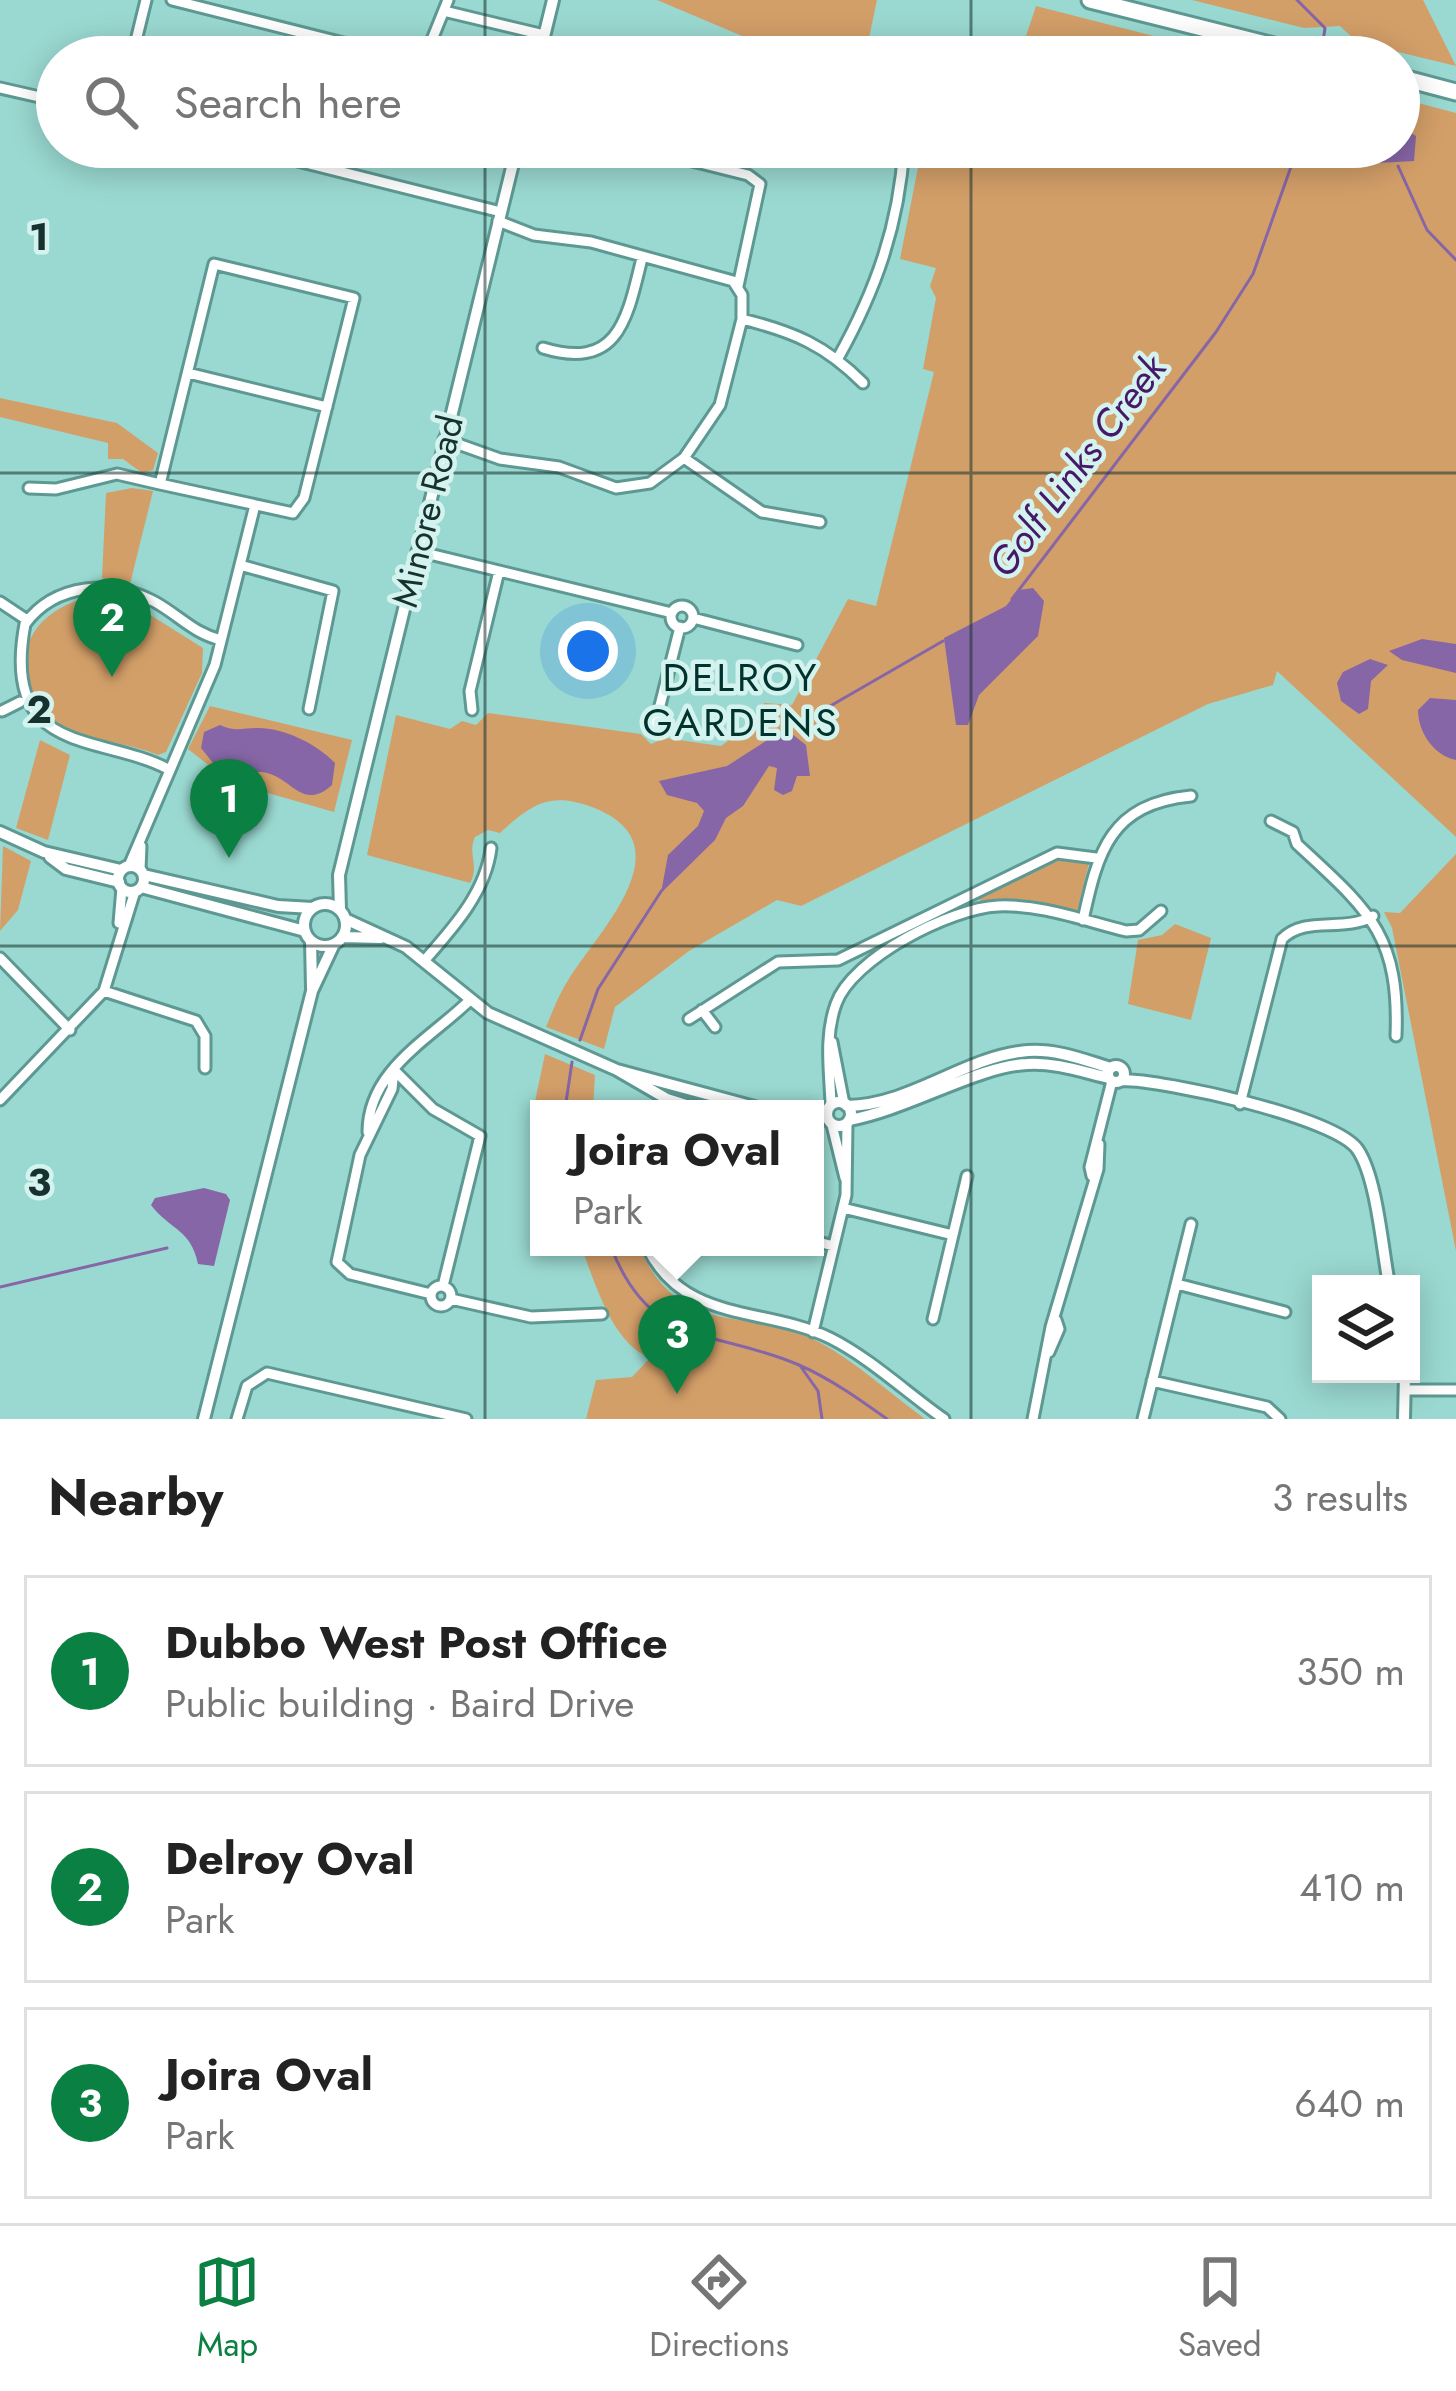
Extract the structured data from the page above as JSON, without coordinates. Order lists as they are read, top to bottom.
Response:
{
  "streets": {
    "street": ["Minore Road"]
  },
  "districts": ["DELROY GARDENS"],
  "water": ["Golf Links Creek"],
  "page": {
    "search": "Search here",
    "pins": ["2", "1", "3"],
    "popup": ["Joira Oval", "Park"],
    "heading": ["Nearby", "3 results"],
    "list": [
      {
        "mark": "1",
        "name": "Dubbo West Post Office",
        "note": "Public building · Baird Drive",
        "value": "350 m"
      },
      {
        "mark": "2",
        "name": "Delroy Oval",
        "note": "Park",
        "value": "410 m"
      },
      {
        "mark": "3",
        "name": "Joira Oval",
        "note": "Park",
        "value": "640 m"
      }
    ],
    "nav": ["Map", "Directions", "Saved"]
  },
  "grid": {
    "rows": ["1", "2", "3"]
  }
}
